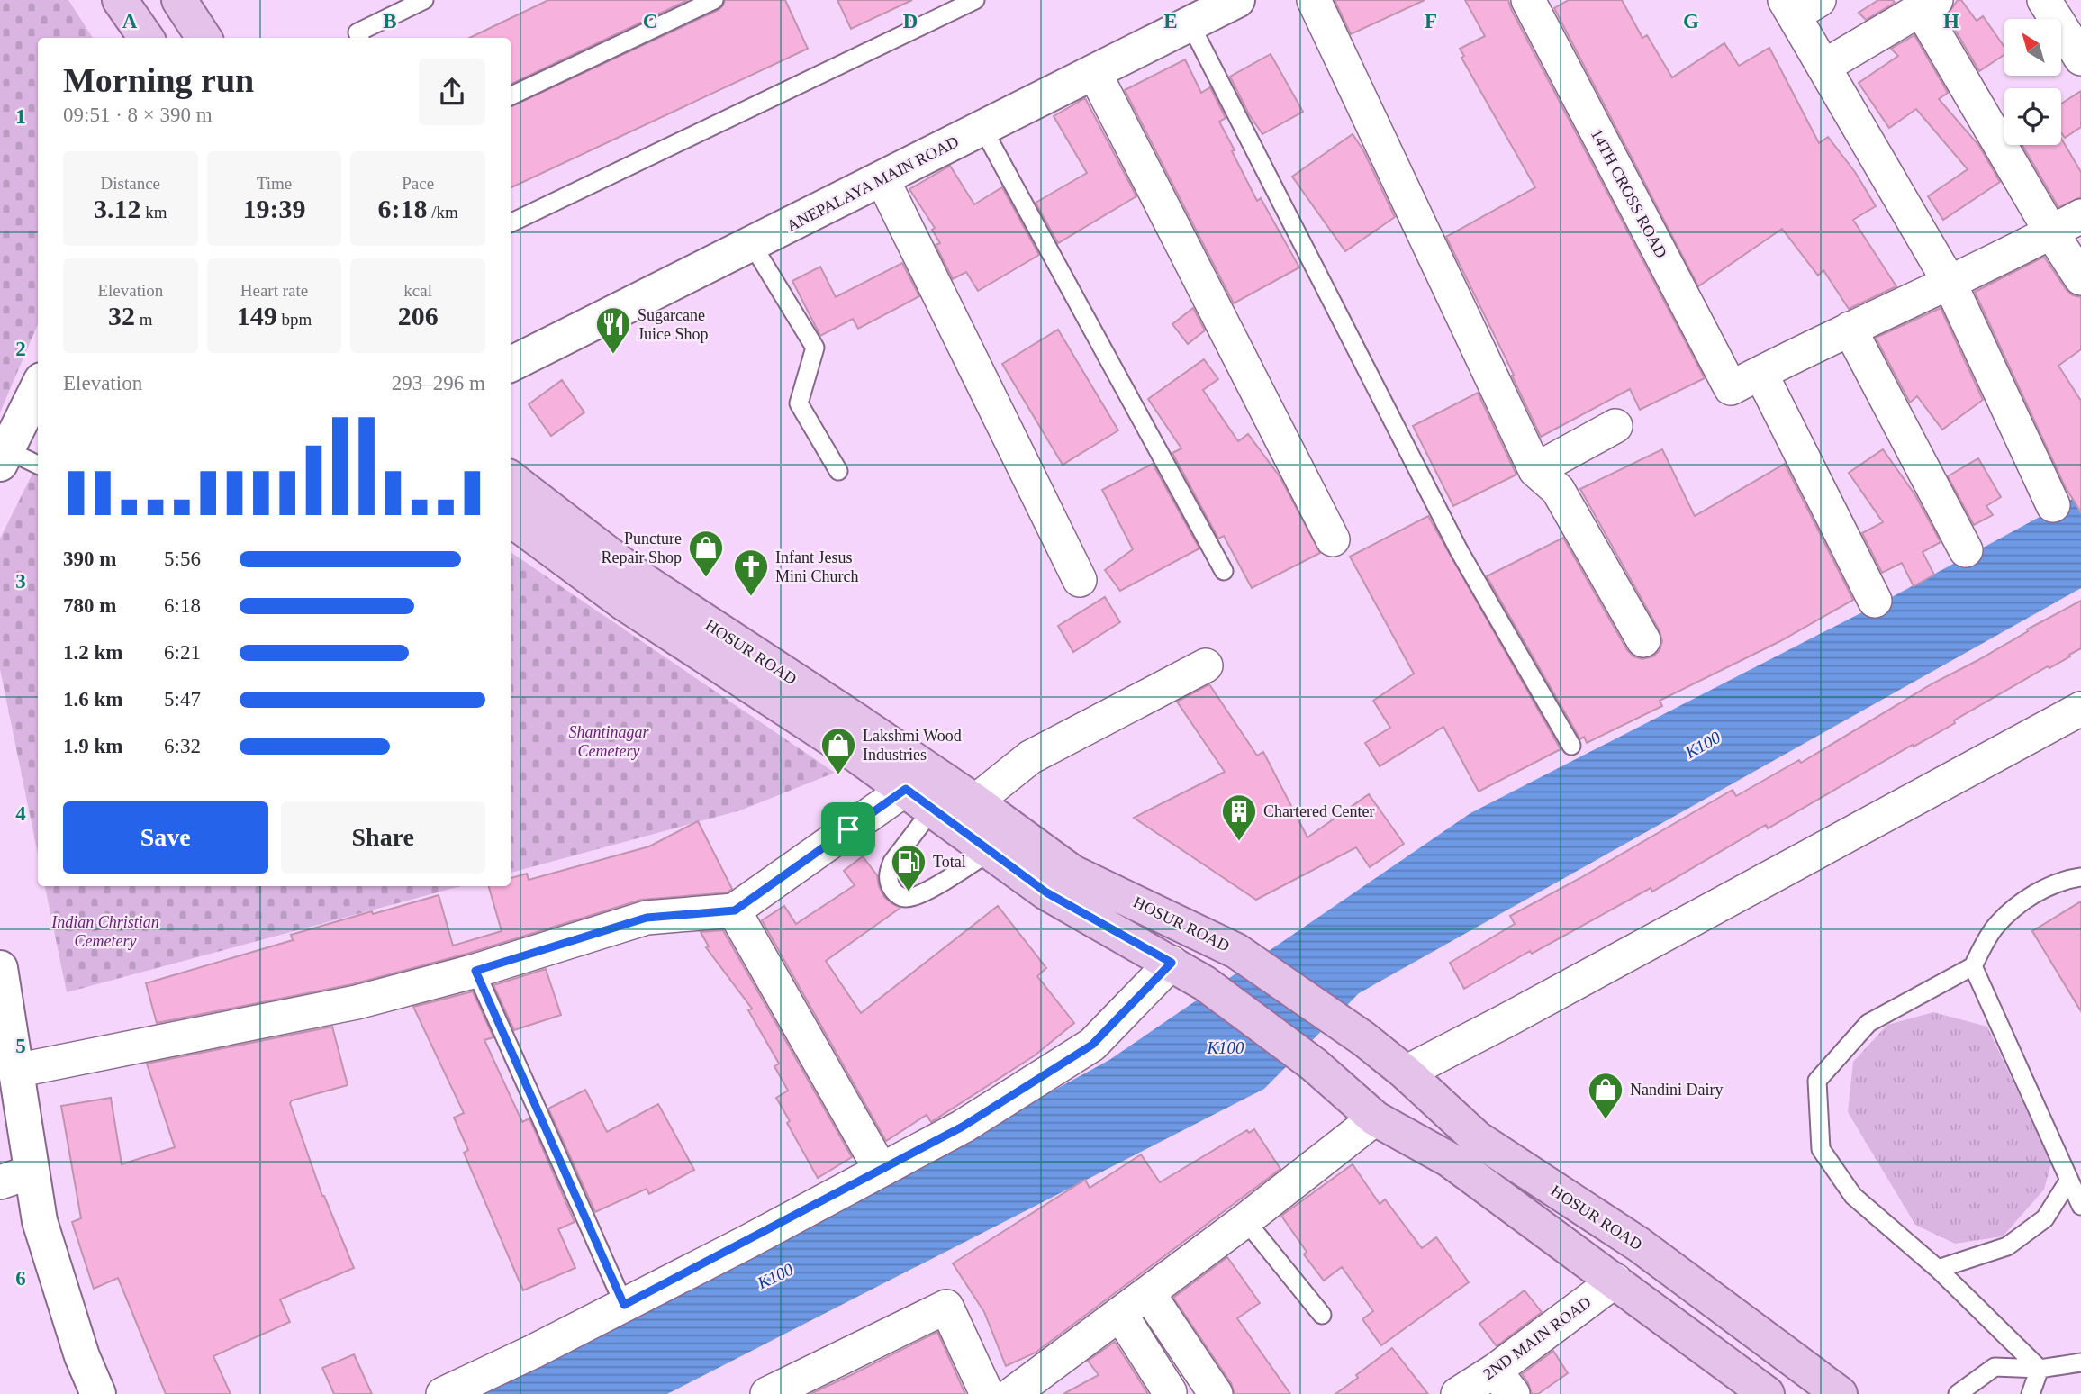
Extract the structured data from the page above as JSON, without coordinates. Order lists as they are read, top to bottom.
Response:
{
  "streets": {
    "main road": ["HOSUR ROAD"],
    "street": ["ANEPALAYA MAIN ROAD", "14TH CROSS ROAD", "2ND MAIN ROAD"]
  },
  "crossings": [
    ["HOSUR ROAD", "2ND MAIN ROAD"]
  ],
  "water": ["K100"],
  "parks": ["Shantinagar Cemetery", "Indian Christian Cemetery"],
  "places": {
    "restaurant": ["Sugarcane Juice Shop"],
    "shop": ["Puncture Repair Shop", "Lakshmi Wood Industries", "Nandini Dairy"],
    "church": ["Infant Jesus Mini Church"],
    "building": ["Chartered Center"],
    "fuel station": ["Total"]
  },
  "north": "top left",
  "page": {
    "heading": ["Morning run", "09:51 · 8 × 390 m"],
    "stats": [
      ["Distance", "3.12 km"],
      ["Time", "19:39"],
      ["Pace", "6:18 /km"],
      ["Elevation", "32 m"],
      ["Heart rate", "149 bpm"],
      ["kcal", "206"]
    ],
    "chart": ["Elevation", "293–296 m"],
    "list": [
      {
        "name": "390 m",
        "note": "5:56"
      },
      {
        "name": "780 m",
        "note": "6:18"
      },
      {
        "name": "1.2 km",
        "note": "6:21"
      },
      {
        "name": "1.6 km",
        "note": "5:47"
      },
      {
        "name": "1.9 km",
        "note": "6:32"
      }
    ],
    "buttons": ["Save", "Share"]
  },
  "grid": {
    "columns": [
      "A",
      "B",
      "C",
      "D",
      "E",
      "F",
      "G",
      "H"
    ],
    "rows": [
      "1",
      "2",
      "3",
      "4",
      "5",
      "6"
    ]
  }
}
